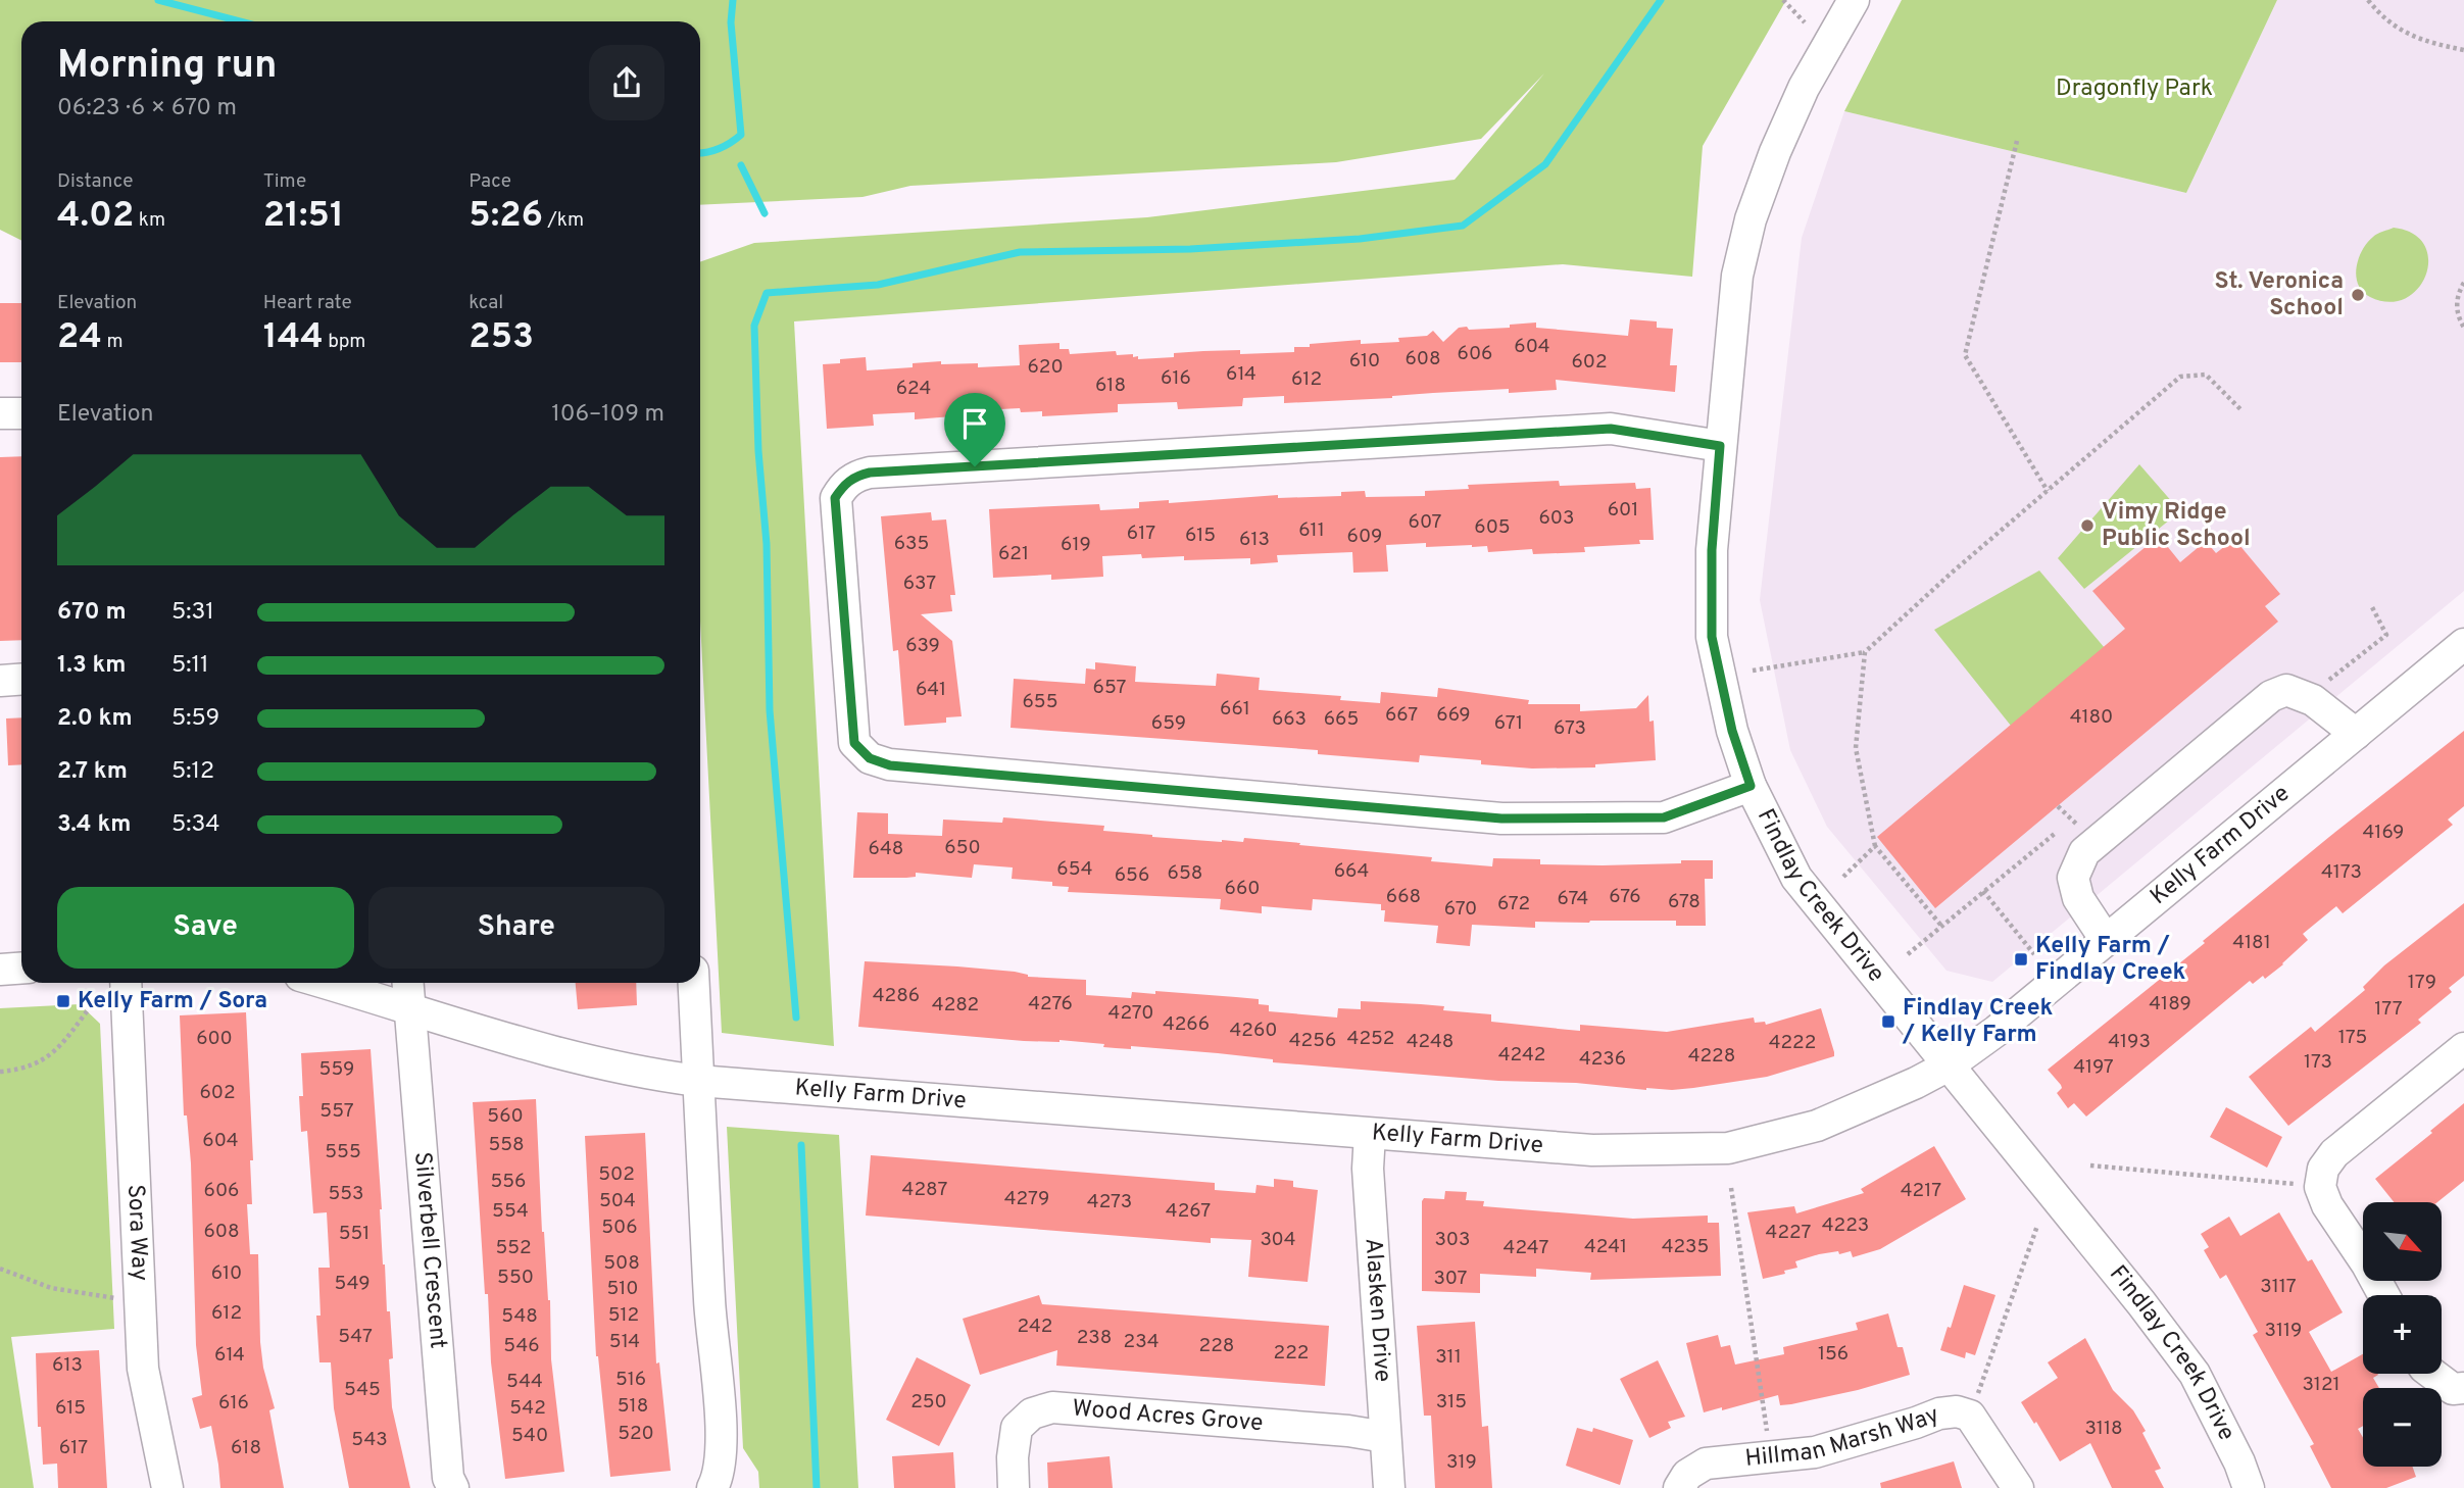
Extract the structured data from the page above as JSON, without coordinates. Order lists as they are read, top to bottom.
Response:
{
  "streets": {
    "street": [
      "Kelly Farm Drive",
      "Findlay Creek Drive",
      "Sora Way",
      "Silverbell Crescent",
      "Alasken Drive",
      "Wood Acres Grove",
      "Hillman Marsh Way"
    ]
  },
  "crossings": [
    ["Kelly Farm Drive", "Findlay Creek Drive"],
    ["Kelly Farm Drive", "Silverbell Crescent"],
    ["Kelly Farm Drive", "Alasken Drive"],
    ["Alasken Drive", "Wood Acres Grove"]
  ],
  "parks": ["Dragonfly Park"],
  "places": {
    "other": ["St. Veronica School", "Vimy Ridge Public School"],
    "transit": ["Kelly Farm / Findlay Creek", "Kelly Farm / Sora", "Findlay Creek / Kelly Farm"]
  },
  "house_numbers": [
    "604",
    "606",
    "608",
    "610",
    "602",
    "620",
    "614",
    "616",
    "612",
    "618",
    "624",
    "601",
    "603",
    "607",
    "605",
    "611",
    "617",
    "615",
    "609",
    "613",
    "635",
    "619",
    "621",
    "637",
    "639",
    "657",
    "641",
    "655",
    "661",
    "667",
    "669",
    "4180",
    "663",
    "665",
    "659",
    "671",
    "673",
    "4169",
    "650",
    "648",
    "654",
    "664",
    "4173",
    "658",
    "656",
    "660",
    "668",
    "676",
    "674",
    "678",
    "672",
    "670",
    "4181",
    "179",
    "4286",
    "4276",
    "4189",
    "4282",
    "177",
    "4270",
    "4266",
    "4260",
    "175",
    "600",
    "4252",
    "4256",
    "4248",
    "4193",
    "4222",
    "4242",
    "4228",
    "4236",
    "173",
    "4197",
    "559",
    "602",
    "557",
    "560",
    "604",
    "558",
    "555",
    "502",
    "556",
    "4287",
    "606",
    "4217",
    "553",
    "4279",
    "504",
    "4273",
    "554",
    "4267",
    "4223",
    "506",
    "608",
    "4227",
    "551",
    "304",
    "303",
    "4241",
    "4235",
    "552",
    "4247",
    "508",
    "610",
    "550",
    "307",
    "549",
    "3117",
    "510",
    "612",
    "512",
    "548",
    "242",
    "3119",
    "547",
    "238",
    "514",
    "234",
    "546",
    "228",
    "222",
    "156",
    "614",
    "311",
    "613",
    "516",
    "544",
    "3121",
    "545",
    "250",
    "315",
    "616",
    "518",
    "615",
    "542",
    "3118",
    "520",
    "540",
    "543",
    "617",
    "618",
    "319"
  ],
  "north": "bottom right",
  "page": {
    "heading": ["Morning run", "06:23 · 6 × 670 m"],
    "stats": [
      ["Distance", "4.02 km"],
      ["Time", "21:51"],
      ["Pace", "5:26 /km"],
      ["Elevation", "24 m"],
      ["Heart rate", "144 bpm"],
      ["kcal", "253"]
    ],
    "chart": ["Elevation", "106–109 m"],
    "list": [
      {
        "name": "670 m",
        "note": "5:31"
      },
      {
        "name": "1.3 km",
        "note": "5:11"
      },
      {
        "name": "2.0 km",
        "note": "5:59"
      },
      {
        "name": "2.7 km",
        "note": "5:12"
      },
      {
        "name": "3.4 km",
        "note": "5:34"
      }
    ],
    "buttons": ["Save", "Share"],
    "map_buttons": ["+", "−"]
  }
}
